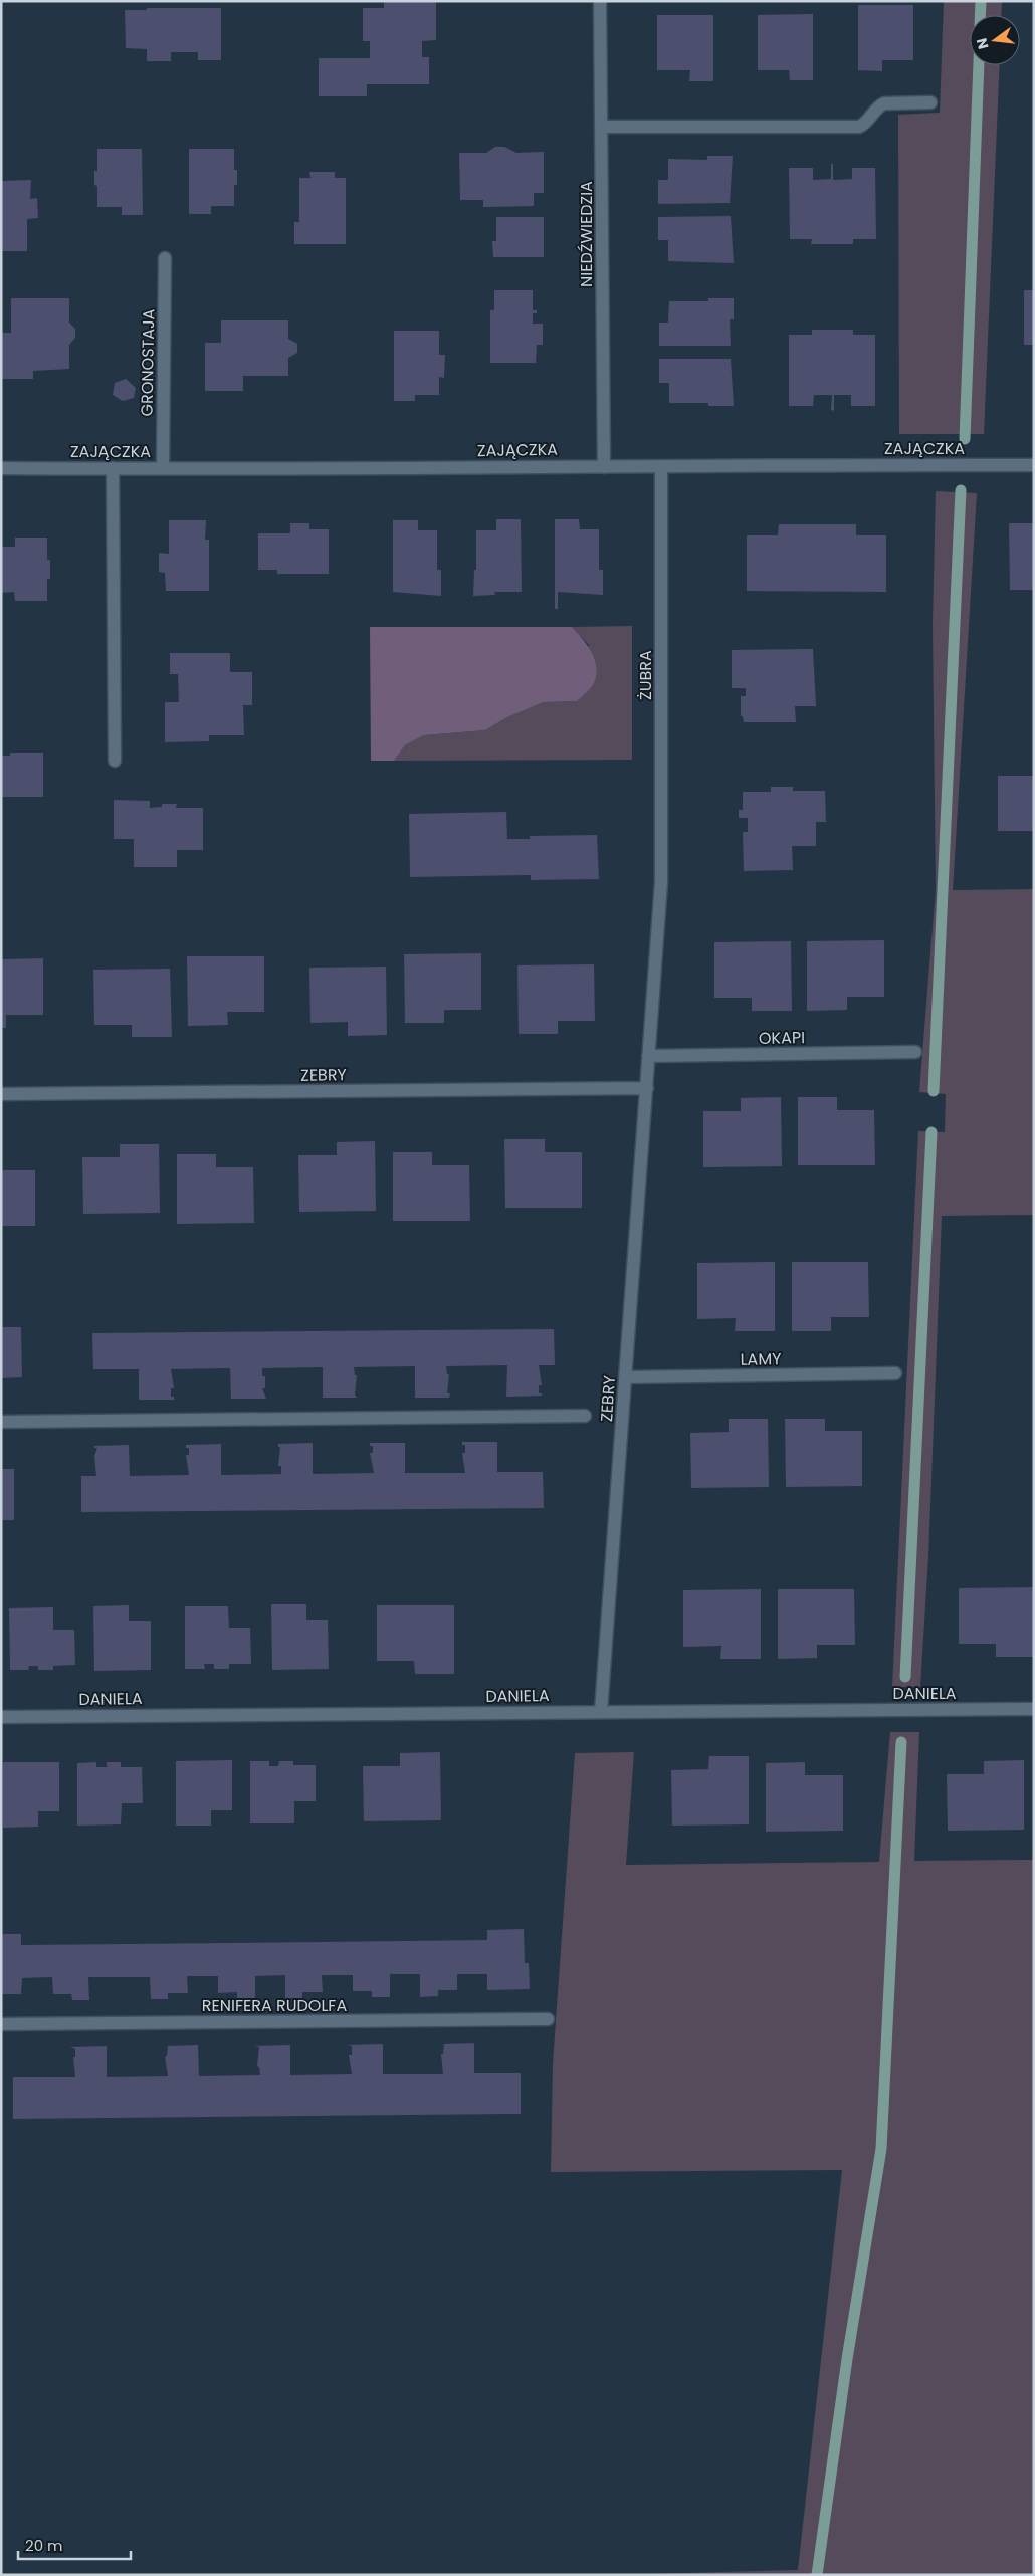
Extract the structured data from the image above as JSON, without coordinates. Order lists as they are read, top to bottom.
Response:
{
  "streets": {
    "street": [
      "NIEDŹWIEDZIA",
      "GRONOSTAJA",
      "ZAJĄCZKA",
      "ŻUBRA",
      "OKAPI",
      "ZEBRY",
      "LAMY",
      "DANIELA",
      "RENIFERA RUDOLFA"
    ]
  },
  "crossings": [
    ["NIEDŹWIEDZIA", "ZAJĄCZKA"],
    ["GRONOSTAJA", "ZAJĄCZKA"],
    ["ZAJĄCZKA", "ŻUBRA"],
    ["ŻUBRA", "ZEBRY"],
    ["OKAPI", "ZEBRY"],
    ["ZEBRY", "LAMY"],
    ["ZEBRY", "DANIELA"]
  ],
  "scale_bar": "20 m",
  "north": "left"
}
